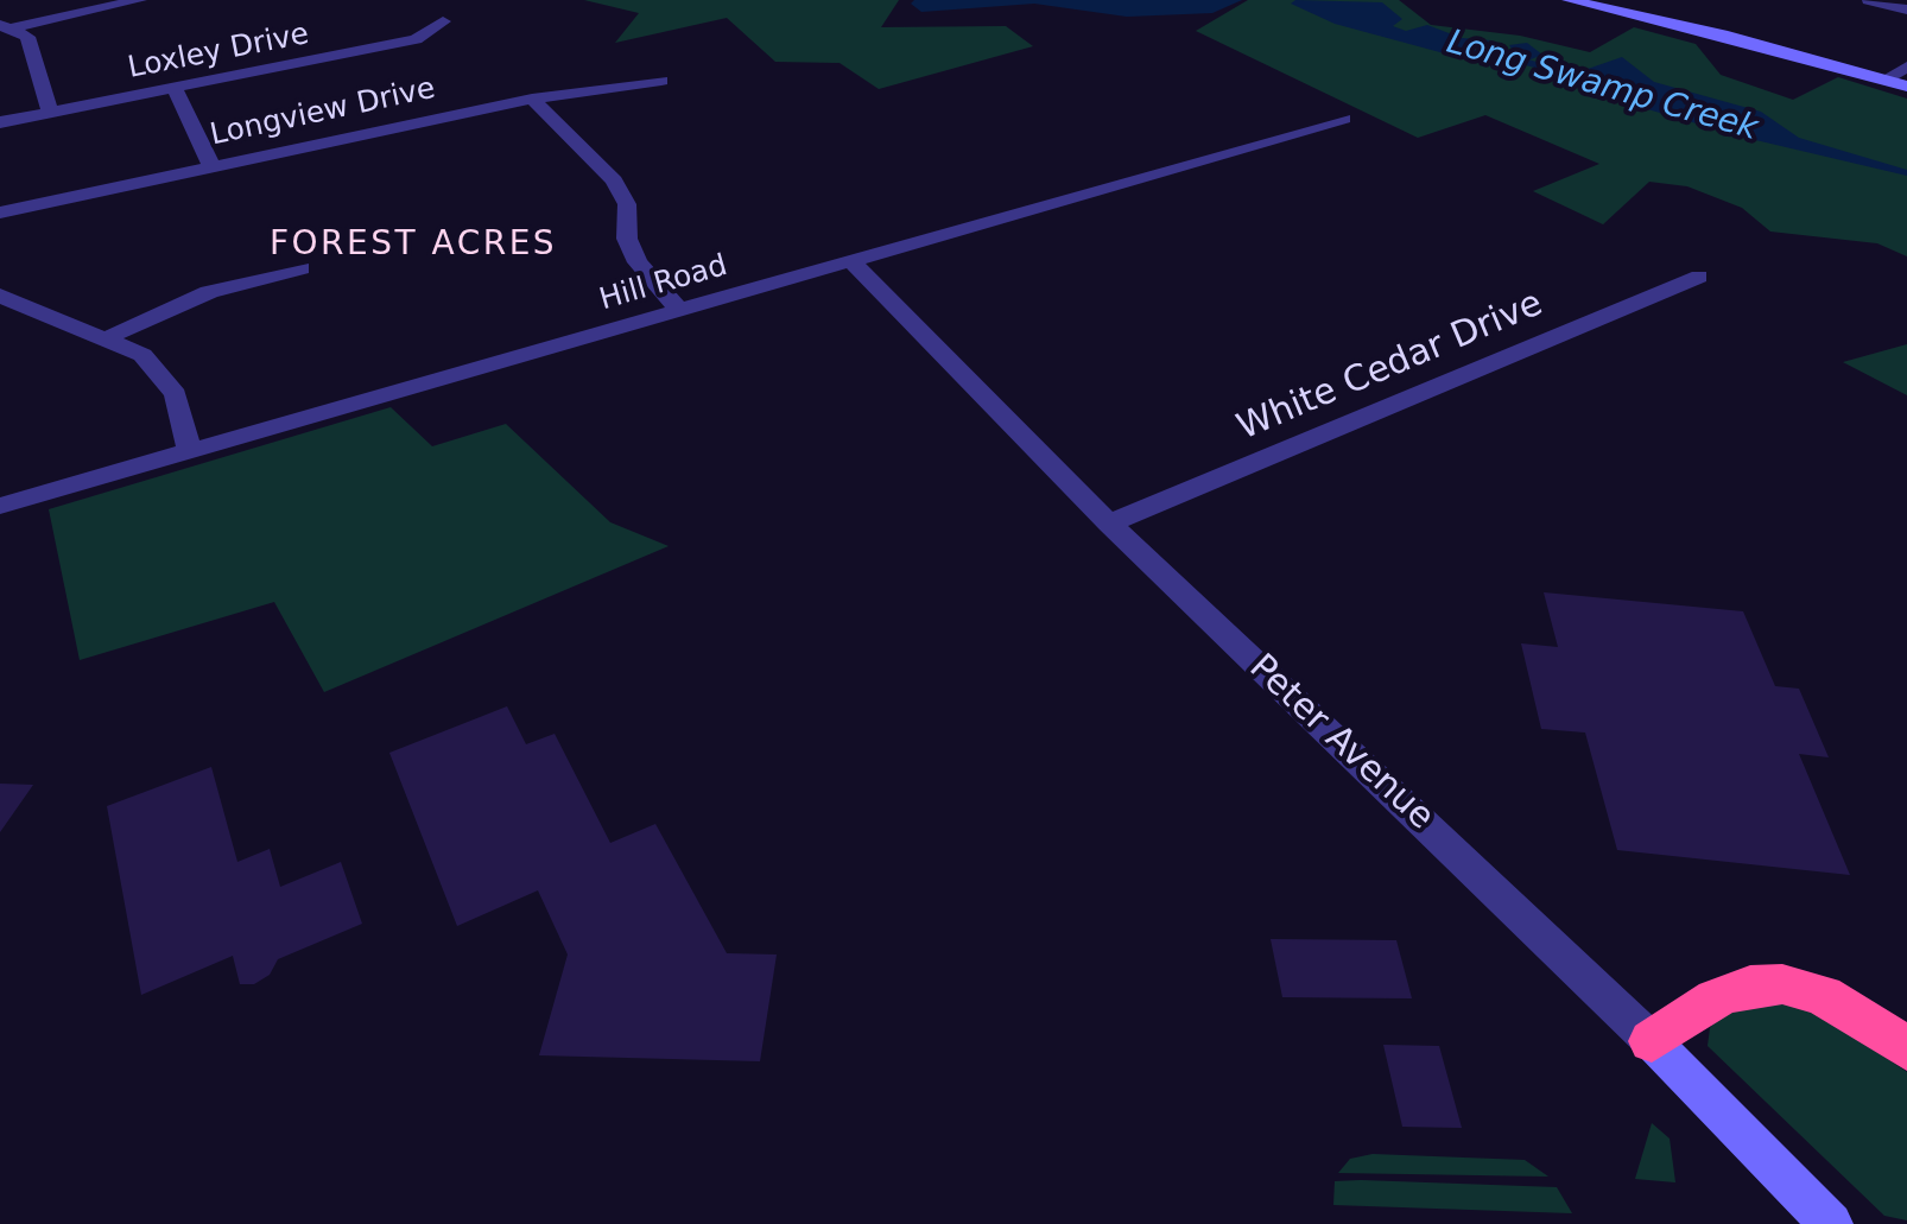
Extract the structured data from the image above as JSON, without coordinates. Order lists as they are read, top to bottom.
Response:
{
  "streets": {
    "street": [
      "Loxley Drive",
      "Longview Drive",
      "Hill Road",
      "White Cedar Drive",
      "Peter Avenue"
    ]
  },
  "crossings": [
    ["Hill Road", "Peter Avenue"],
    ["White Cedar Drive", "Peter Avenue"]
  ],
  "districts": ["FOREST ACRES"],
  "water": ["Long Swamp Creek"]
}
